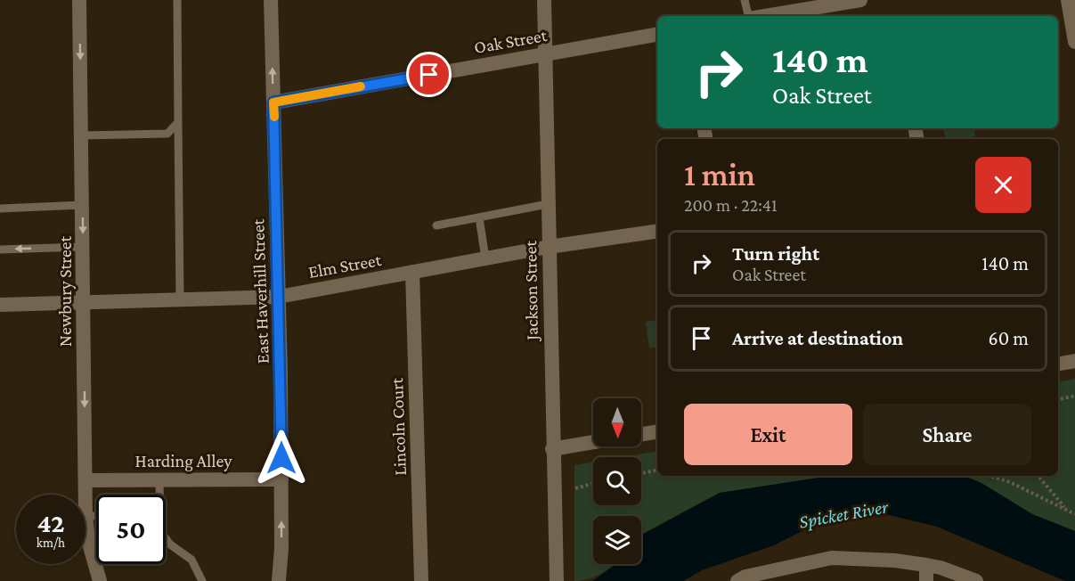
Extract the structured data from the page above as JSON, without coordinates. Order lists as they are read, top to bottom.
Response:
{
  "streets": {
    "street": [
      "Oak Street",
      "Elm Street",
      "Jackson Street",
      "Newbury Street",
      "East Haverhill Street",
      "Lincoln Court",
      "Harding Alley"
    ]
  },
  "crossings": [
    ["Oak Street", "Jackson Street"],
    ["Oak Street", "East Haverhill Street"],
    ["Elm Street", "Jackson Street"],
    ["Elm Street", "Newbury Street"],
    ["Elm Street", "East Haverhill Street"],
    ["Elm Street", "Lincoln Court"],
    ["Newbury Street", "Harding Alley"],
    ["East Haverhill Street", "Harding Alley"]
  ],
  "one_way": ["Newbury Street", "East Haverhill Street"],
  "water": ["Spicket River"],
  "north": "bottom",
  "page": {
    "turn": ["140 m", "Oak Street"],
    "heading": ["1 min", "200 m · 22:41"],
    "list": [
      {
        "name": "Turn right",
        "note": "Oak Street",
        "value": "140 m"
      },
      {
        "name": "Arrive at destination",
        "value": "60 m"
      }
    ],
    "buttons": ["Exit", "Share"],
    "speed": "42 km/h",
    "limit": "50"
  }
}
